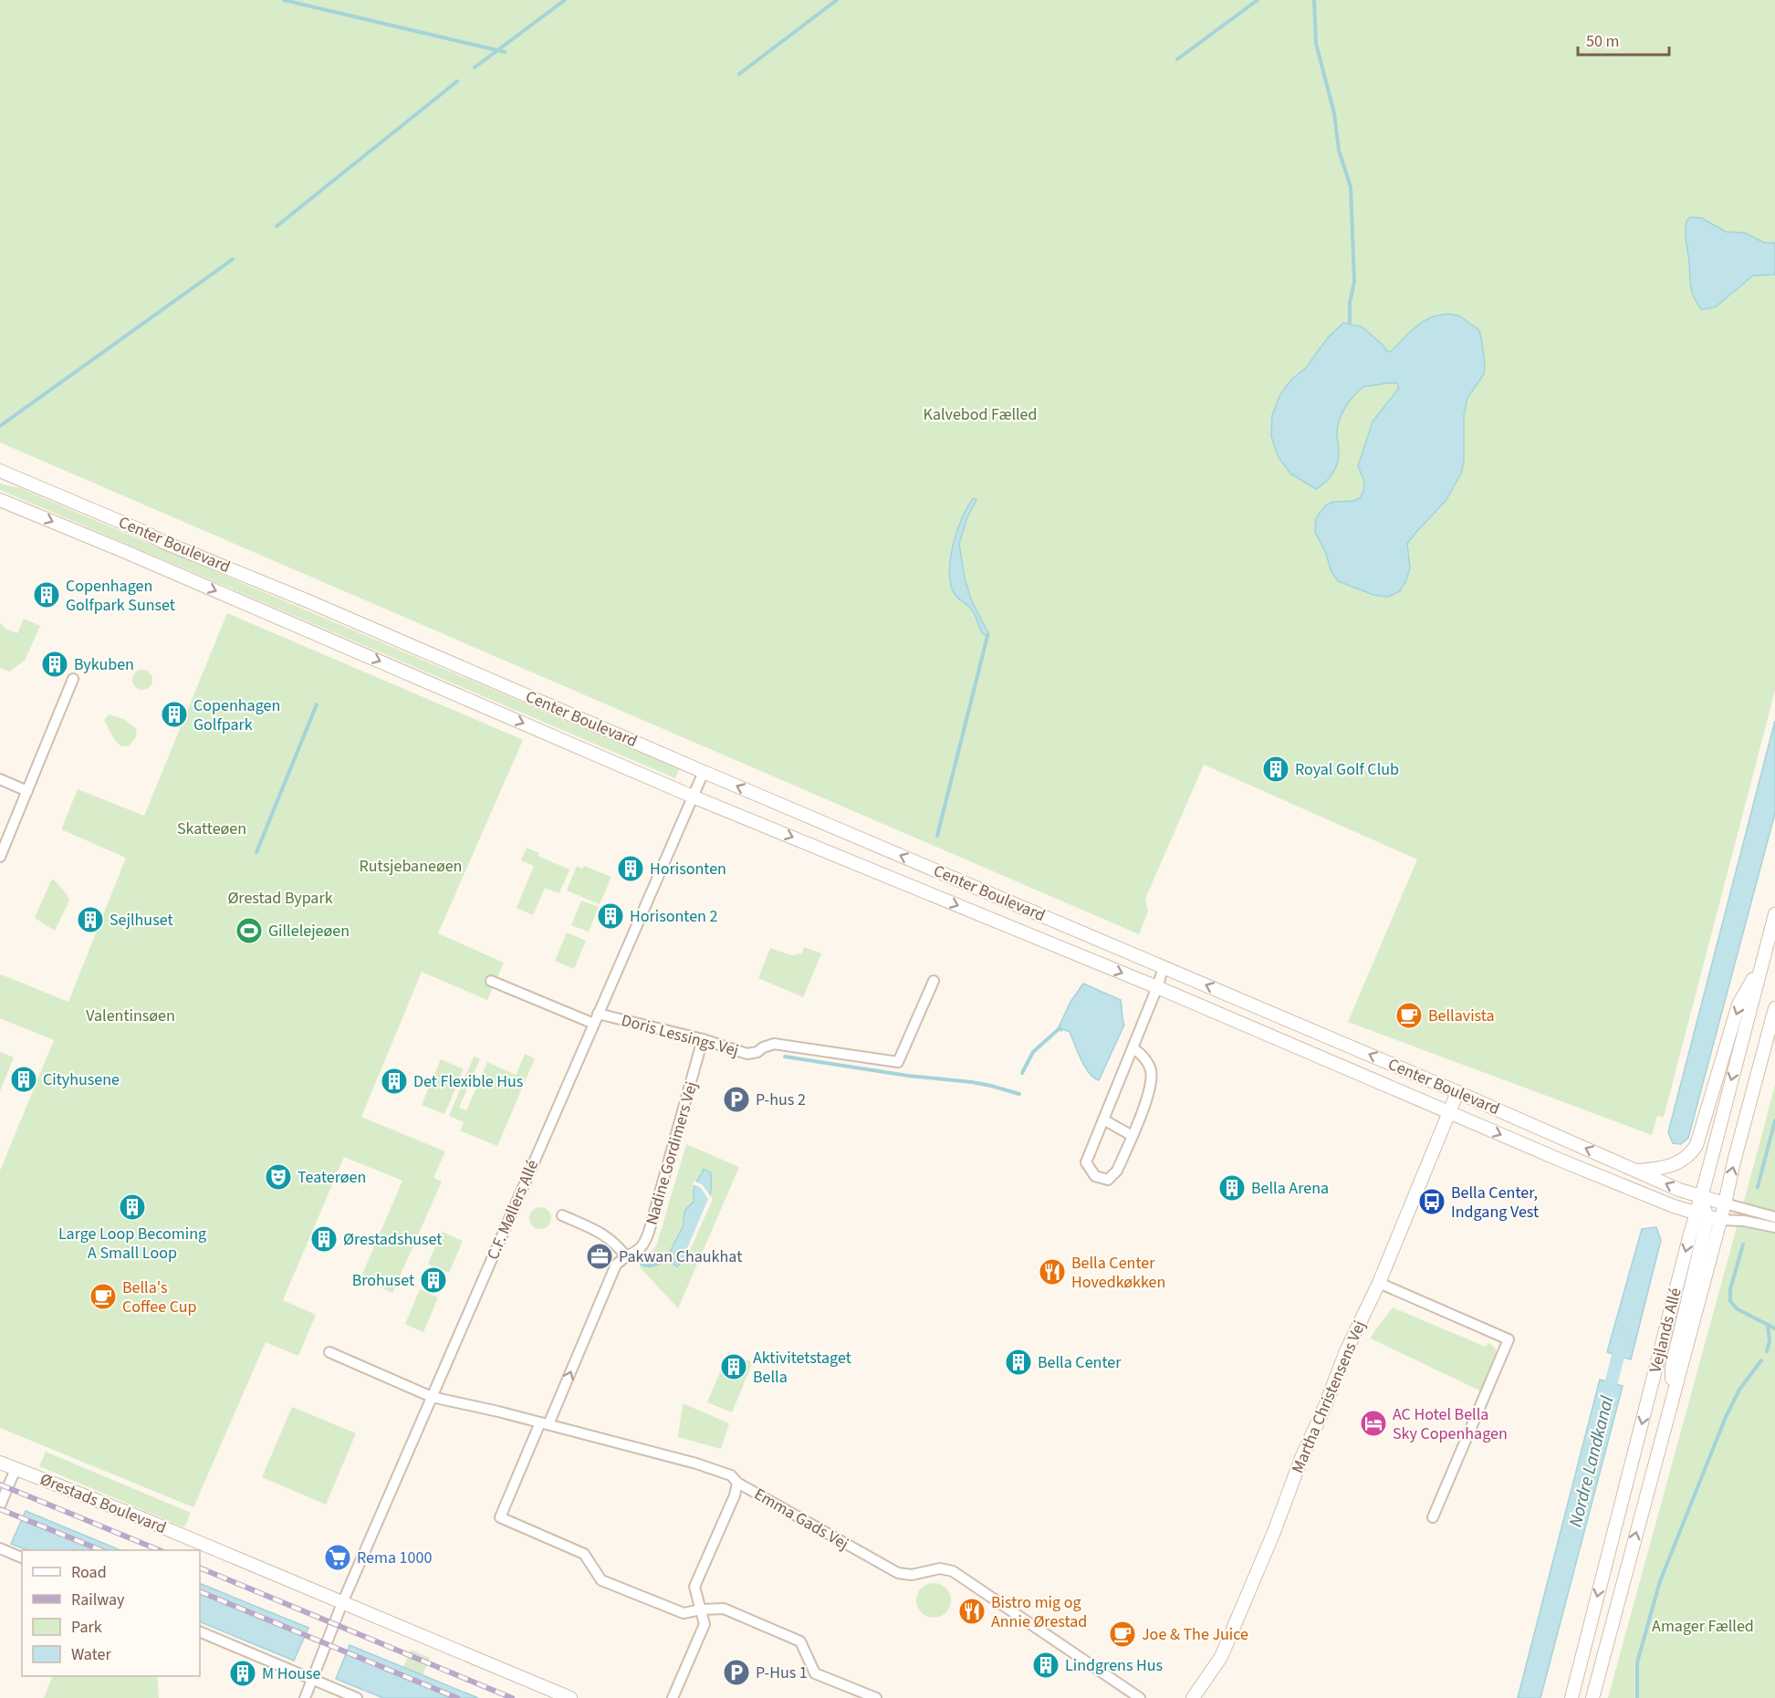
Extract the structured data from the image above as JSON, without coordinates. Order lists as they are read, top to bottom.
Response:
{
  "streets": {
    "street": [
      "Center Boulevard",
      "Doris Lessings Vej",
      "Nadine Gordimers Vej",
      "C.F. Møllers Allé",
      "Vejlands Allé",
      "Martha Christensens Vej",
      "Ørestads Boulevard",
      "Emma Gads Vej"
    ]
  },
  "crossings": [
    ["Center Boulevard", "C.F. Møllers Allé"],
    ["Center Boulevard", "Vejlands Allé"],
    ["Center Boulevard", "Martha Christensens Vej"],
    ["Doris Lessings Vej", "Nadine Gordimers Vej"],
    ["Doris Lessings Vej", "C.F. Møllers Allé"],
    ["Nadine Gordimers Vej", "Emma Gads Vej"],
    ["C.F. Møllers Allé", "Ørestads Boulevard"],
    ["C.F. Møllers Allé", "Emma Gads Vej"]
  ],
  "water": ["Nordre Landkanal"],
  "parks": [
    "Kalvebod Fælled",
    "Skatteøen",
    "Rutsjebaneøen",
    "Ørestad Bypark",
    "Valentinsøen",
    "Amager Fælled"
  ],
  "places": {
    "building": [
      "Copenhagen Golfpark Sunset",
      "Bykuben",
      "Copenhagen Golfpark",
      "Royal Golf Club",
      "Horisonten",
      "Horisonten 2",
      "Sejlhuset",
      "Cityhusene",
      "Det Flexible Hus",
      "Bella Arena",
      "Large Loop Becoming A Small Loop",
      "Ørestadshuset",
      "Brohuset",
      "Bella Center",
      "Aktivitetstaget Bella",
      "Lindgrens Hus",
      "M House"
    ],
    "sports": ["Gillelejeøen"],
    "cafe": ["Bellavista", "Bella's Coffee Cup", "Joe & The Juice"],
    "parking": ["P-hus 2", "P-Hus 1"],
    "theatre": ["Teaterøen"],
    "bus stop": ["Bella Center, Indgang Vest"],
    "office": ["Pakwan Chaukhat"],
    "restaurant": ["Bella Center Hovedkøkken", "Bistro mig og Annie Ørestad"],
    "hotel": ["AC Hotel Bella Sky Copenhagen"],
    "supermarket": ["Rema 1000"]
  },
  "legend": [
    "Road",
    "Railway",
    "Park",
    "Water"
  ],
  "scale_bar": "50 m"
}
